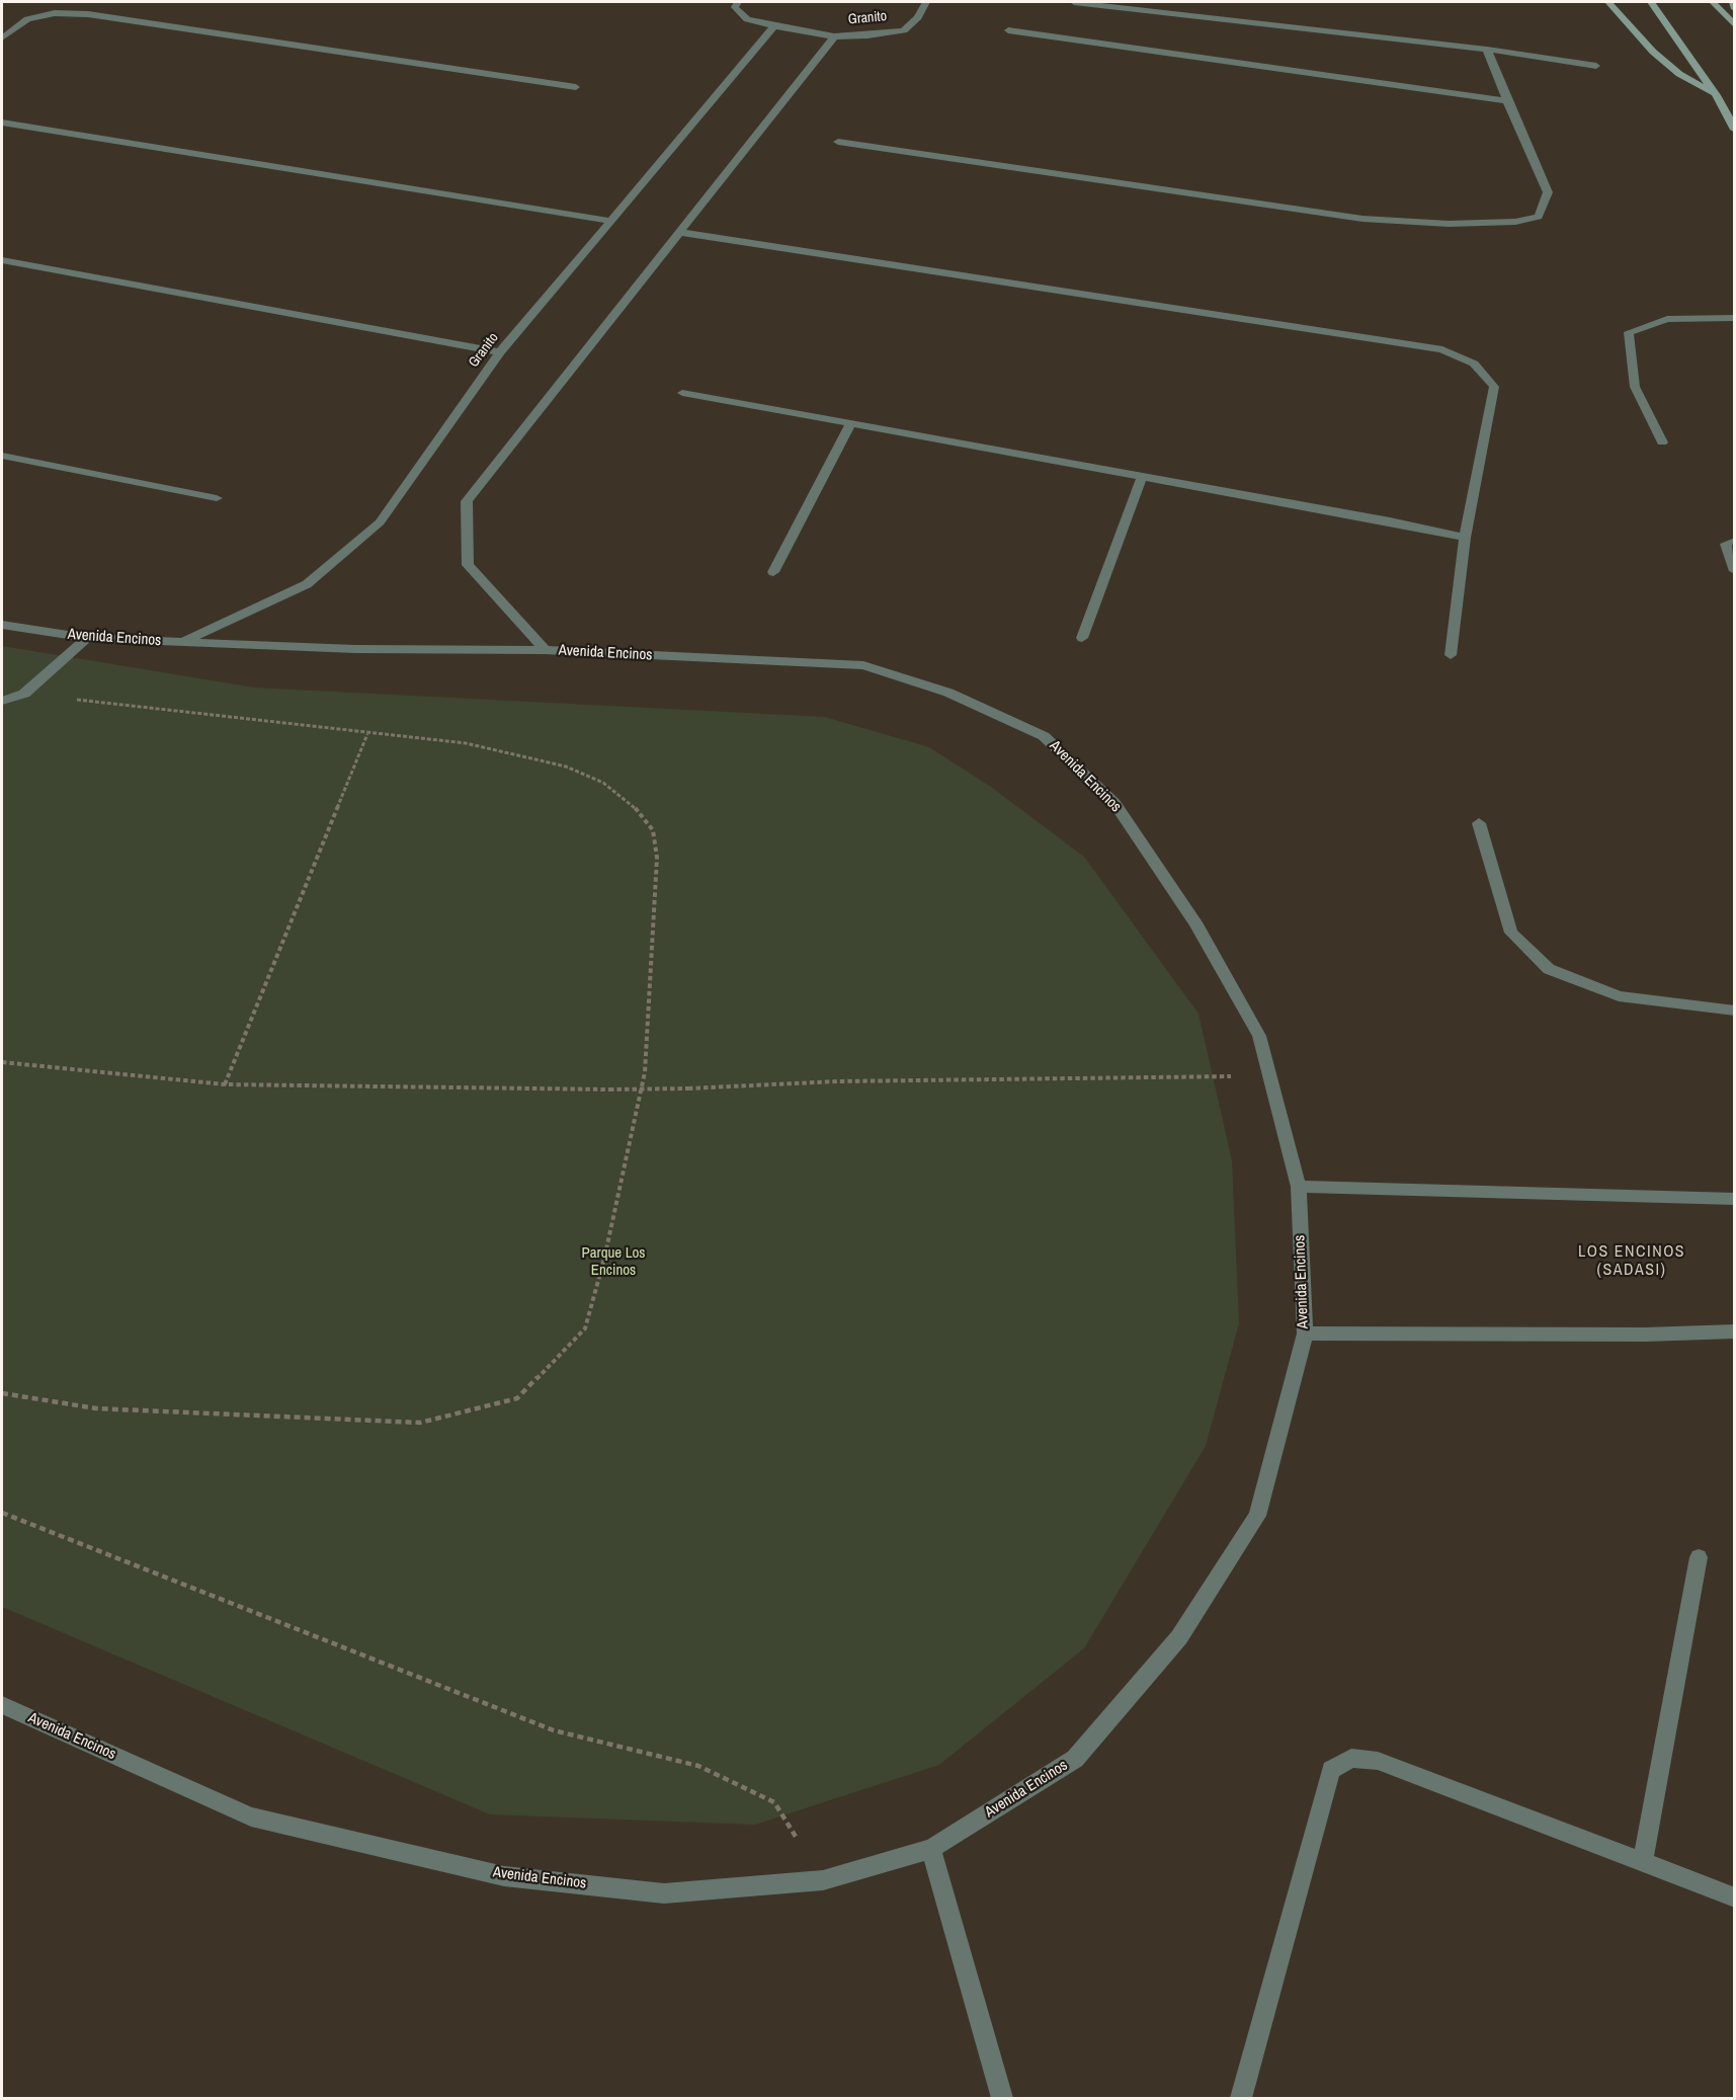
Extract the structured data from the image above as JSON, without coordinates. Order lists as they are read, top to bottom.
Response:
{
  "streets": {
    "street": ["Granito", "Avenida Encinos"]
  },
  "crossings": [
    ["Granito", "Avenida Encinos"]
  ],
  "districts": ["LOS ENCINOS (SADASI)"],
  "parks": ["Parque Los Encinos"]
}
